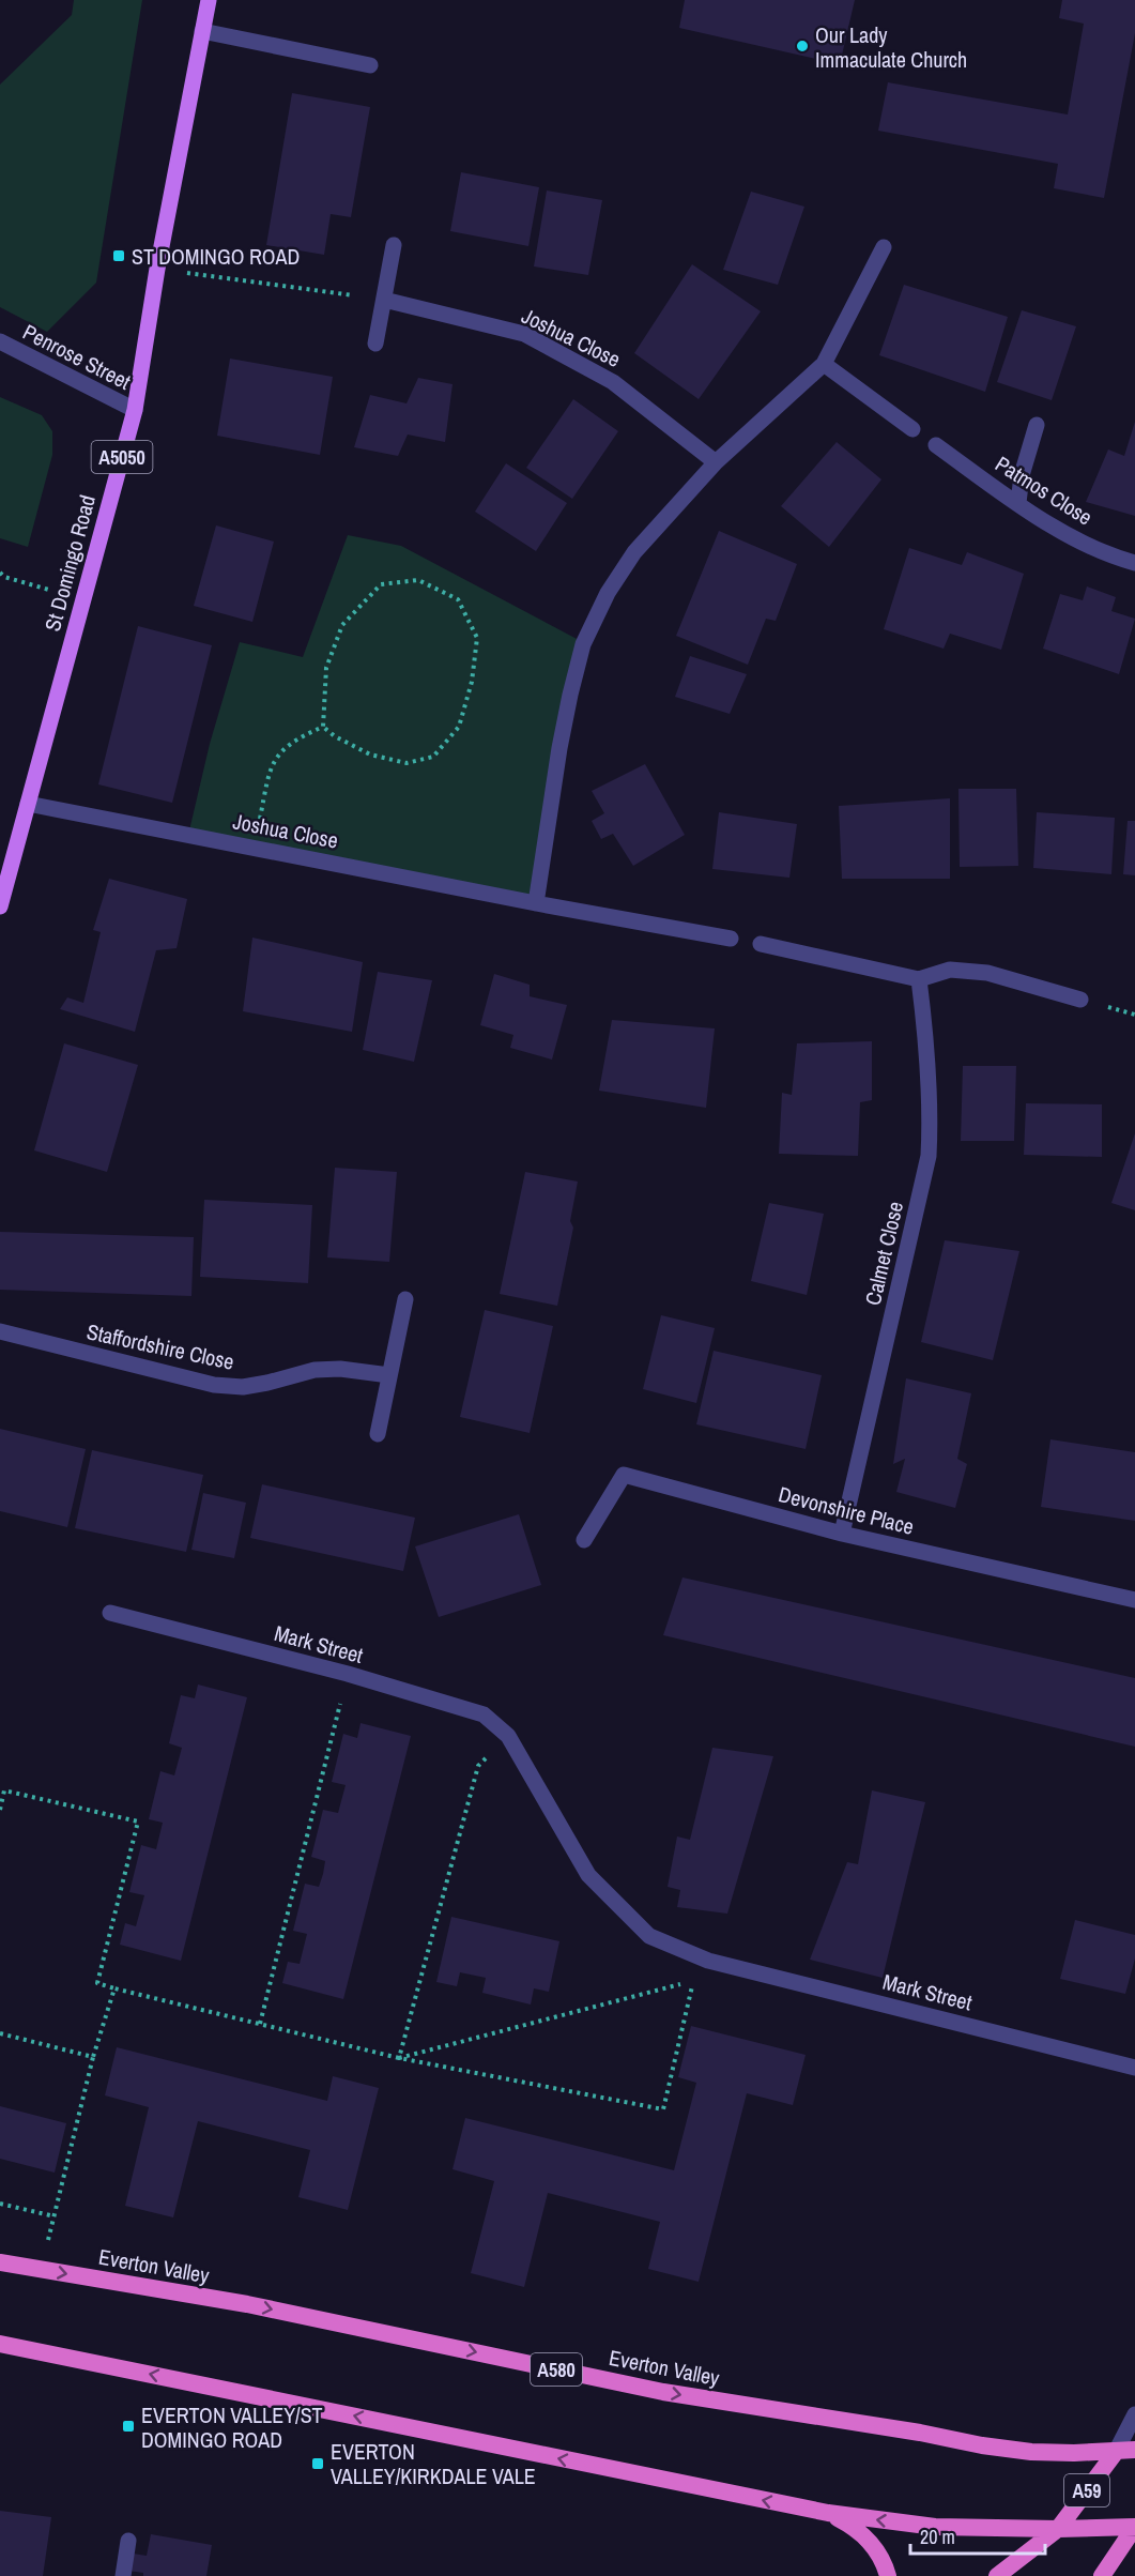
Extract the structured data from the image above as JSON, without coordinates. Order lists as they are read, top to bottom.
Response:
{
  "streets": {
    "highway": ["Everton Valley", "A580", "A59"],
    "main road": ["A5050", "St Domingo Road"],
    "street": [
      "Joshua Close",
      "Penrose Street",
      "Patmos Close",
      "Calmet Close",
      "Staffordshire Close",
      "Devonshire Place",
      "Mark Street"
    ]
  },
  "crossings": [
    ["Joshua Close", "St Domingo Road"],
    ["Penrose Street", "St Domingo Road"],
    ["Calmet Close", "Devonshire Place"],
    ["Everton Valley", "A59"]
  ],
  "places": {
    "other": ["Our Lady Immaculate Church"],
    "transit": ["ST DOMINGO ROAD", "EVERTON VALLEY/ST DOMINGO ROAD", "EVERTON VALLEY/KIRKDALE VALE"]
  },
  "scale_bar": "20 m"
}
